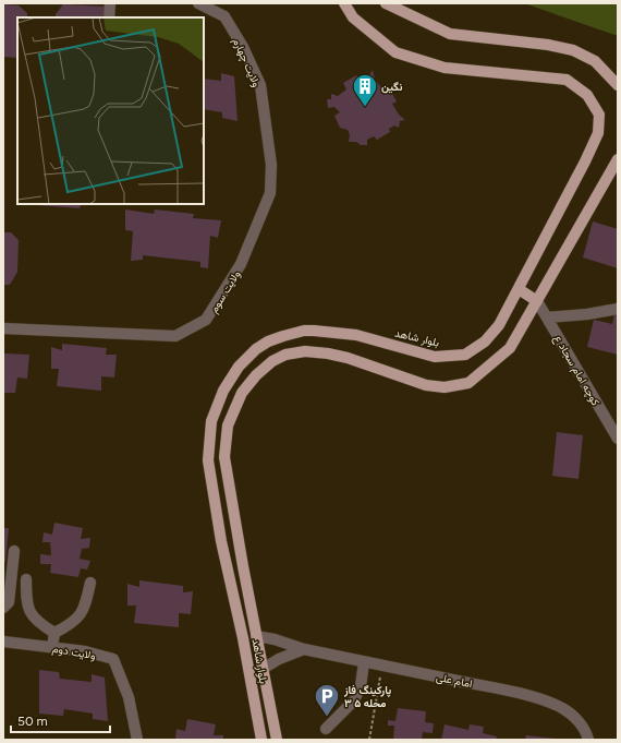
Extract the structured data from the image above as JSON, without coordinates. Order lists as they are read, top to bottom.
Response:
{
  "streets": {
    "main road": ["بلوار شاهد"],
    "street": [
      "ولایت چهارم",
      "ولایت سوم",
      "کوچه امام سجاد ع",
      "ولایت دوم",
      "امام علی"
    ]
  },
  "crossings": [
    ["ولایت چهارم", "ولایت سوم"],
    ["بلوار شاهد", "کوچه امام سجاد ع"],
    ["بلوار شاهد", "امام علی"]
  ],
  "places": {
    "building": ["نگین"],
    "parking": ["پارکینگ فاز ۳ محله ۵"]
  },
  "scale_bar": "50 m"
}
